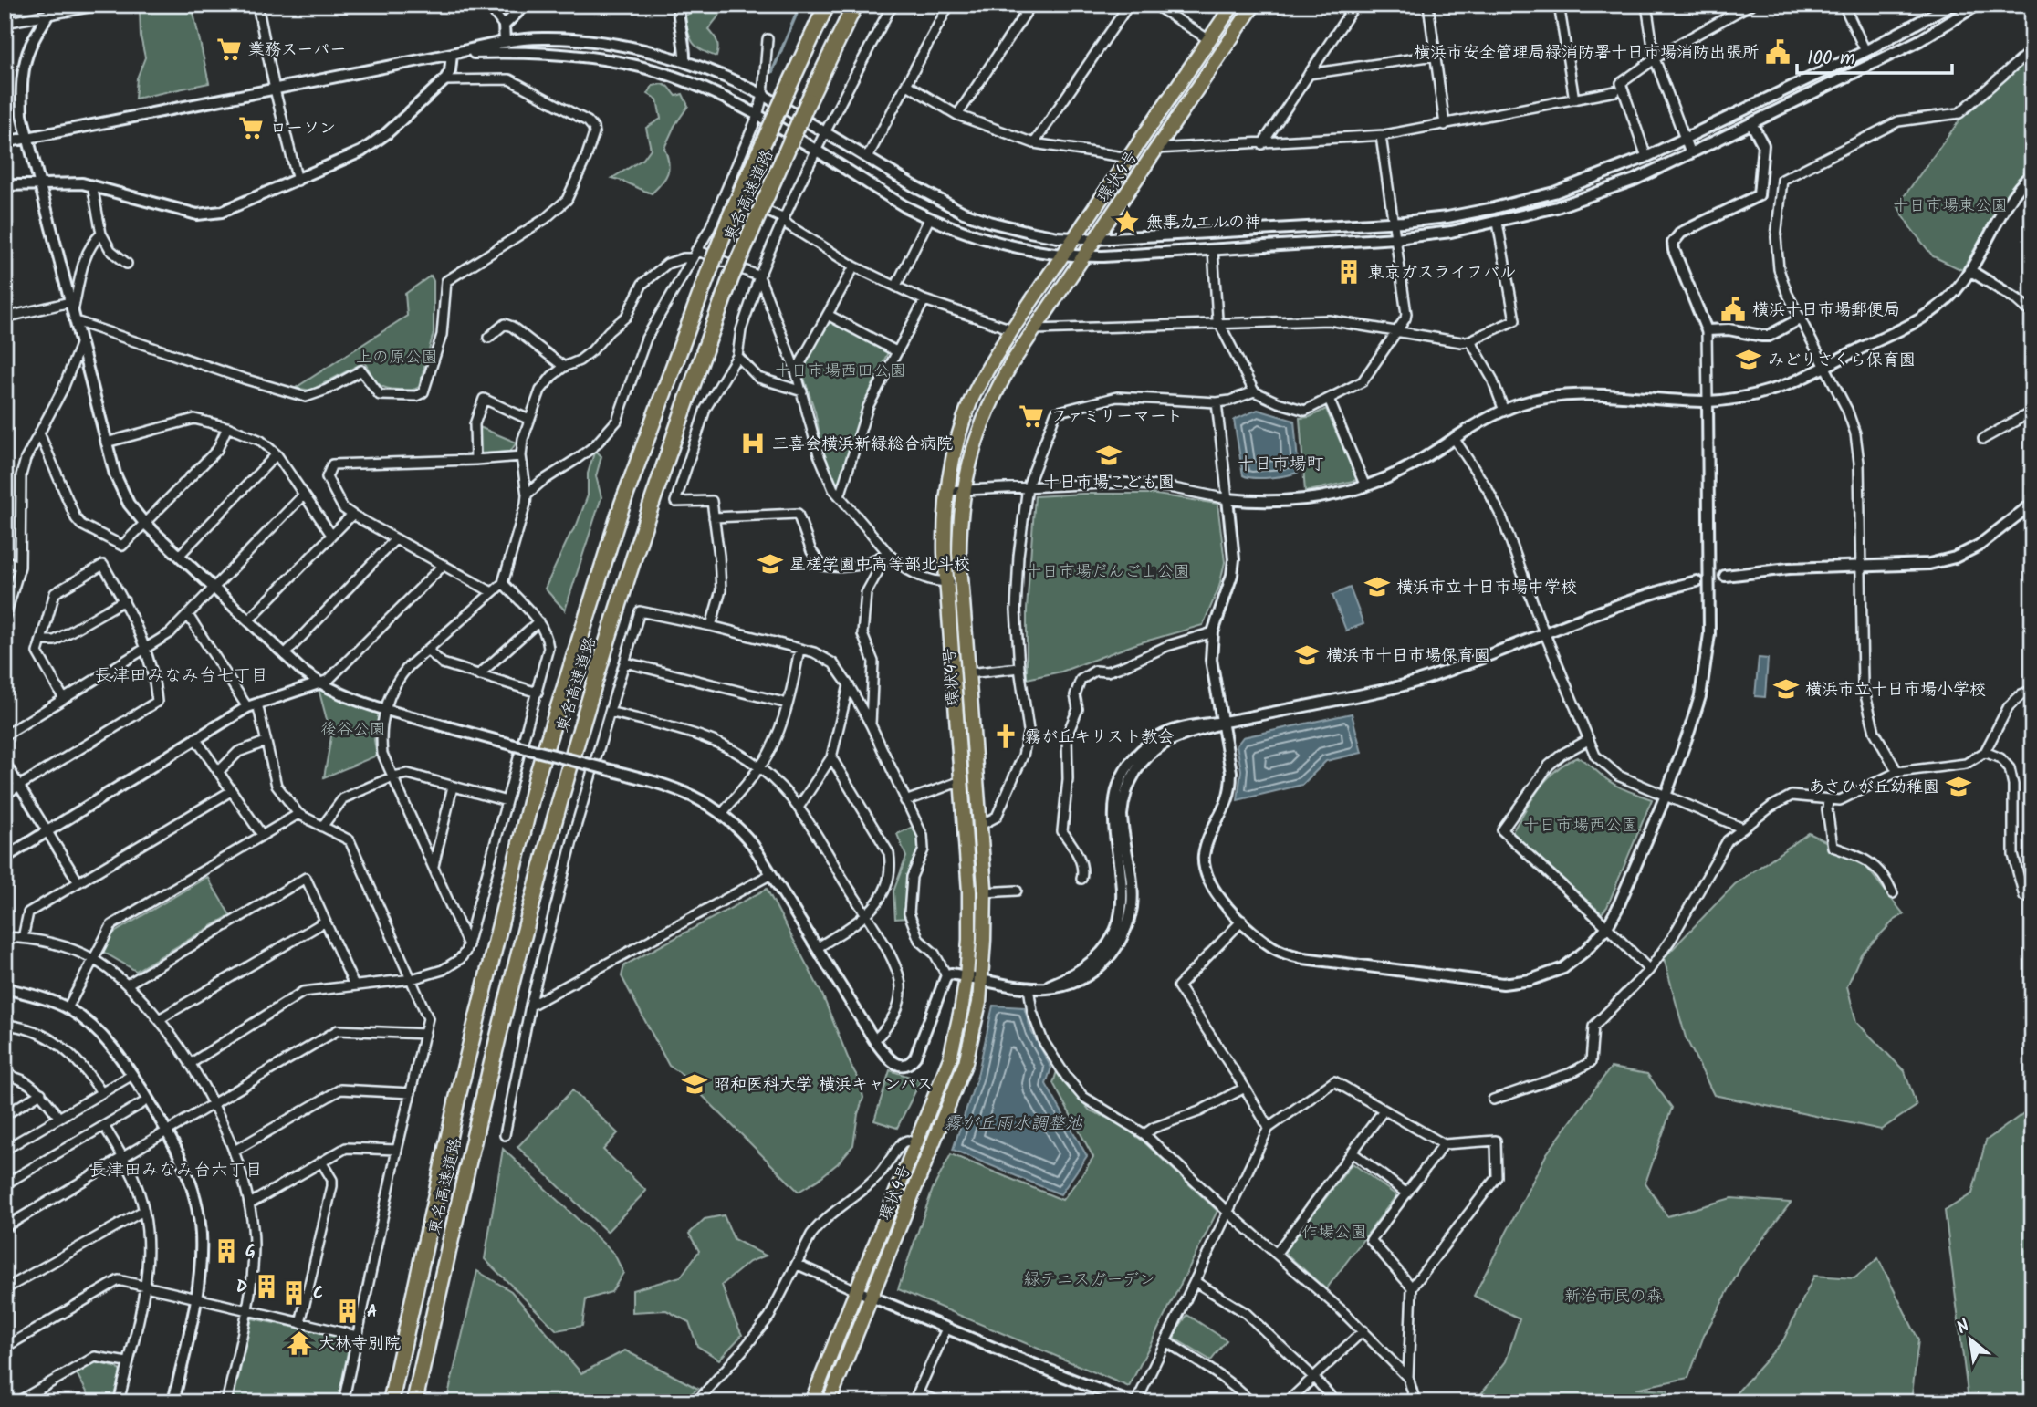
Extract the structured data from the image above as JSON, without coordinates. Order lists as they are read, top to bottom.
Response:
{
  "streets": {
    "highway": ["東名高速道路"],
    "main road": ["環状4号"]
  },
  "districts": ["十日市場町", "長津田みなみ台七丁目", "長津田みなみ台六丁目"],
  "water": ["霧が丘雨水調整池"],
  "parks": [
    "十日市場東公園",
    "上の原公園",
    "十日市場西田公園",
    "十日市場だんご山公園",
    "後谷公園",
    "十日市場西公園",
    "作場公園",
    "緑テニスガーデン",
    "新治市民の森"
  ],
  "places": {
    "supermarket": ["業務スーパー", "ローソン", "ファミリーマート"],
    "public building": ["横浜市安全管理局緑消防署十日市場消防出張所", "横浜十日市場郵便局"],
    "place": ["無事カエルの神"],
    "building": [
      "東京ガスライフバル",
      "G",
      "D",
      "C",
      "A"
    ],
    "school or university": [
      "みどりさくら保育園",
      "十日市場こども園",
      "星槎学園中高等部北斗校",
      "横浜市立十日市場中学校",
      "横浜市十日市場保育園",
      "横浜市立十日市場小学校",
      "あさひが丘幼稚園",
      "昭和医科大学 横浜キャンパス"
    ],
    "hospital": ["三喜会横浜新緑総合病院"],
    "church": ["霧が丘キリスト教会"],
    "temple": ["大林寺別院"]
  },
  "scale_bar": "100 m",
  "north": "top left"
}
